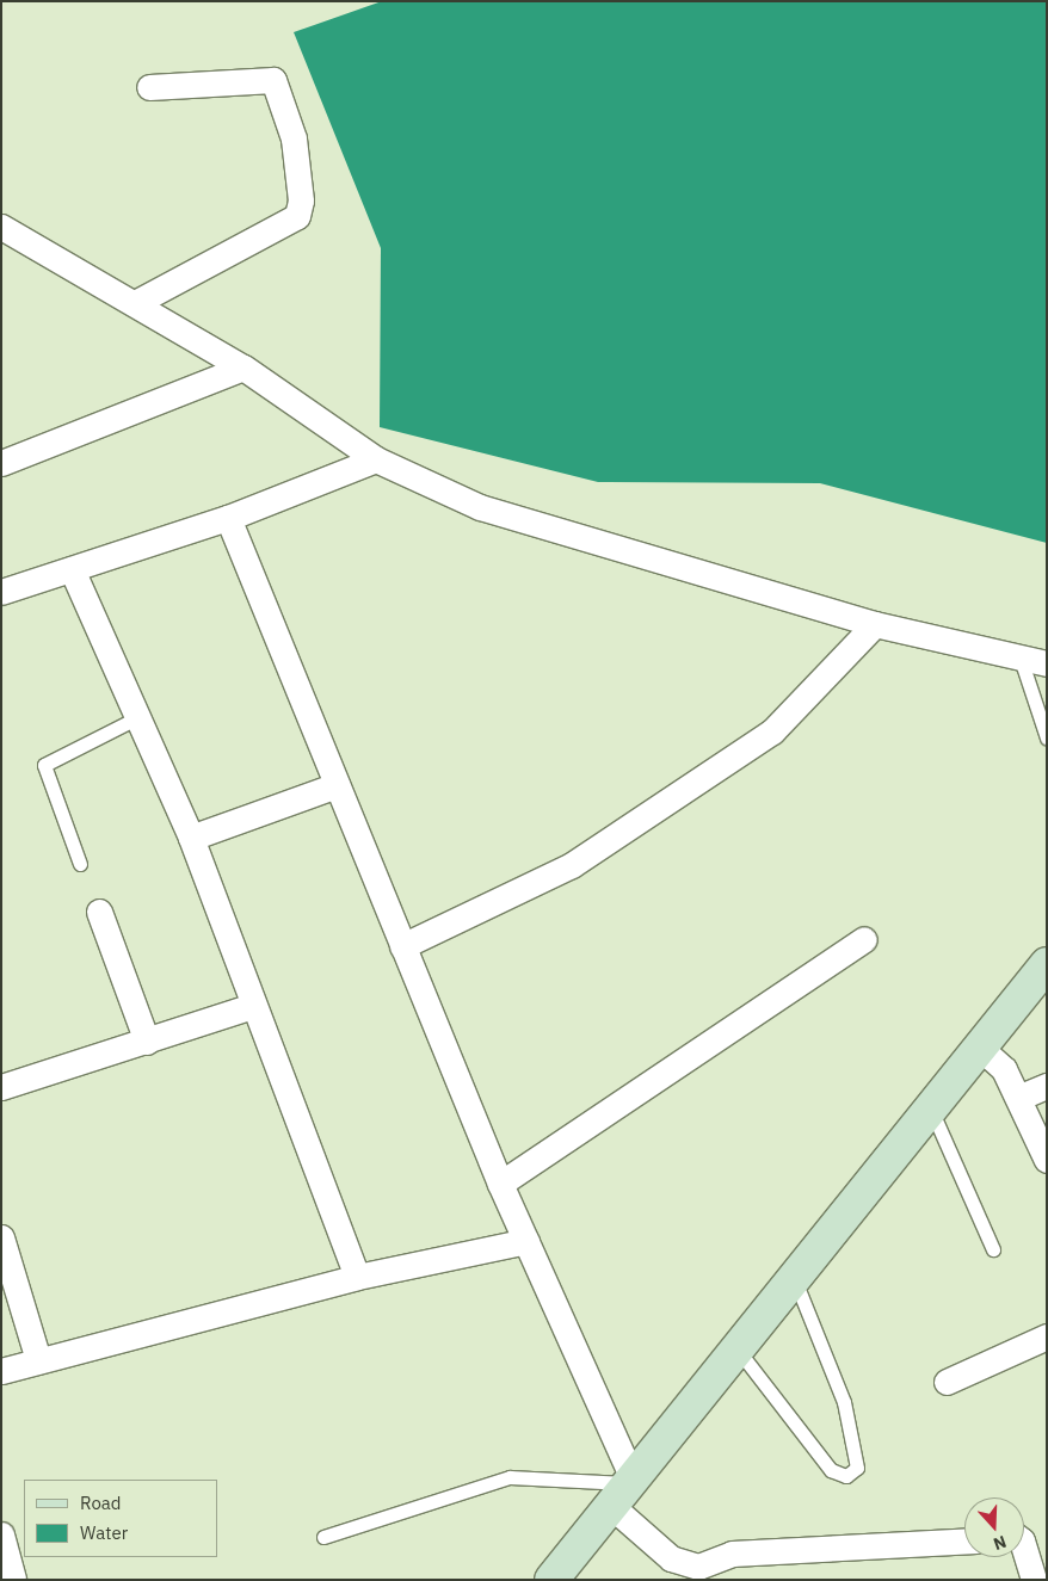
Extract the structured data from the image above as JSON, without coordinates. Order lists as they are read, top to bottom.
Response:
{
  "legend": ["Road", "Water"],
  "north": "bottom"
}
